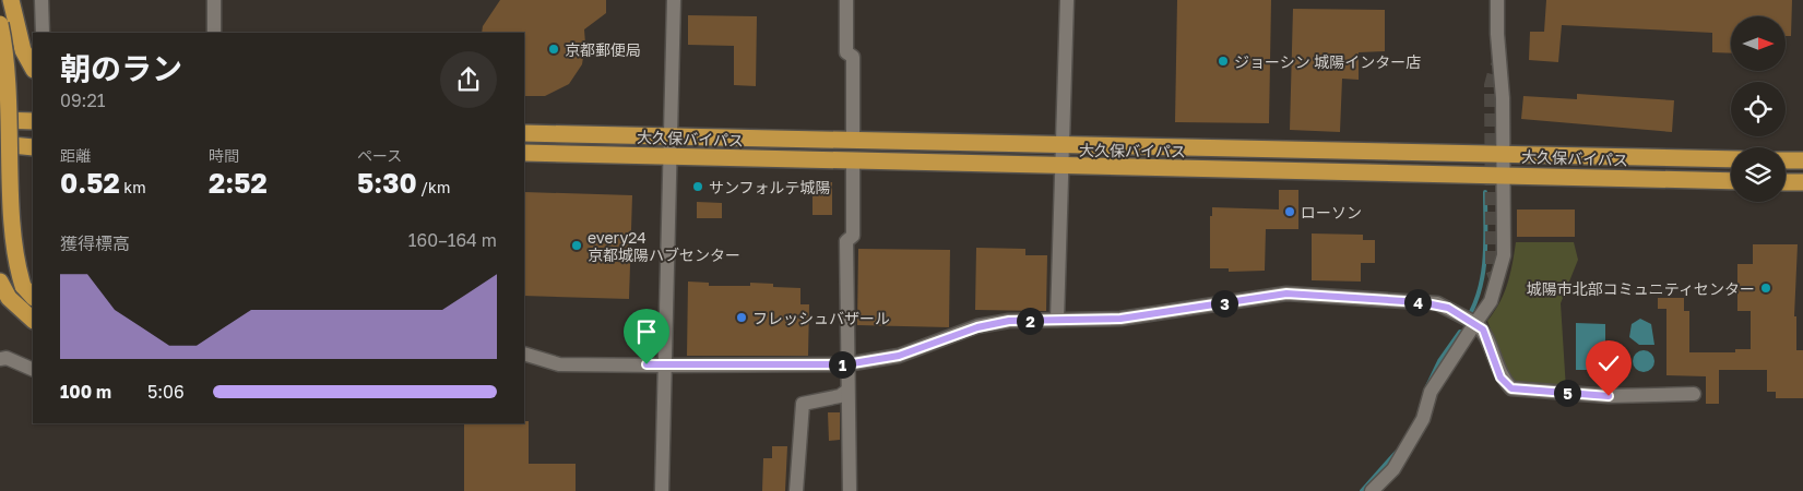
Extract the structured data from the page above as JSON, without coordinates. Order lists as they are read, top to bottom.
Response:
{
  "streets": {
    "highway": ["大久保バイパス"]
  },
  "places": [
    "京都郵便局",
    "ジョーシン 城陽インター店",
    "サンフォルテ城陽",
    "ローソン",
    "every24 京都城陽ハブセンター",
    "城陽市北部コミュニティセンター",
    "フレッシュバザール"
  ],
  "north": "right",
  "page": {
    "heading": ["朝のラン", "09:21"],
    "stats": [
      ["距離", "0.52 km"],
      ["時間", "2:52"],
      ["ペース", "5:30 /km"]
    ],
    "chart": ["獲得標高", "160–164 m"],
    "pins": [
      "4",
      "3",
      "2",
      "1",
      "5"
    ],
    "list": [
      {
        "name": "100 m",
        "note": "5:06"
      }
    ]
  }
}
